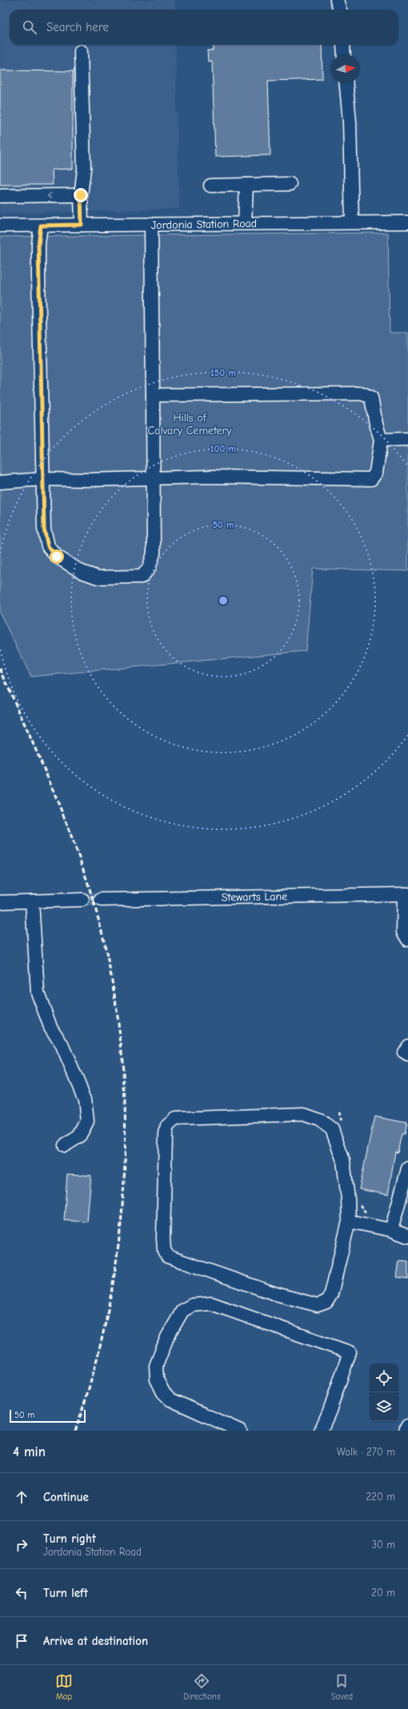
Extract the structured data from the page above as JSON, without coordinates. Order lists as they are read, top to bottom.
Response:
{
  "streets": {
    "street": ["Jordonia Station Road", "Stewarts Lane"]
  },
  "parks": ["Hills of Calvary Cemetery"],
  "scale_bar": "50 m",
  "north": "right",
  "page": {
    "search": "Search here",
    "scale": "50 m",
    "heading": ["4 min", "Walk · 270 m"],
    "list": [
      ["Continue", "220 m"],
      ["Turn right", "Jordonia Station Road", "30 m"],
      ["Turn left", "20 m"],
      "Arrive at destination"
    ],
    "nav": ["Map", "Directions", "Saved"]
  },
  "rings": ["150 m", "100 m", "50 m"]
}
